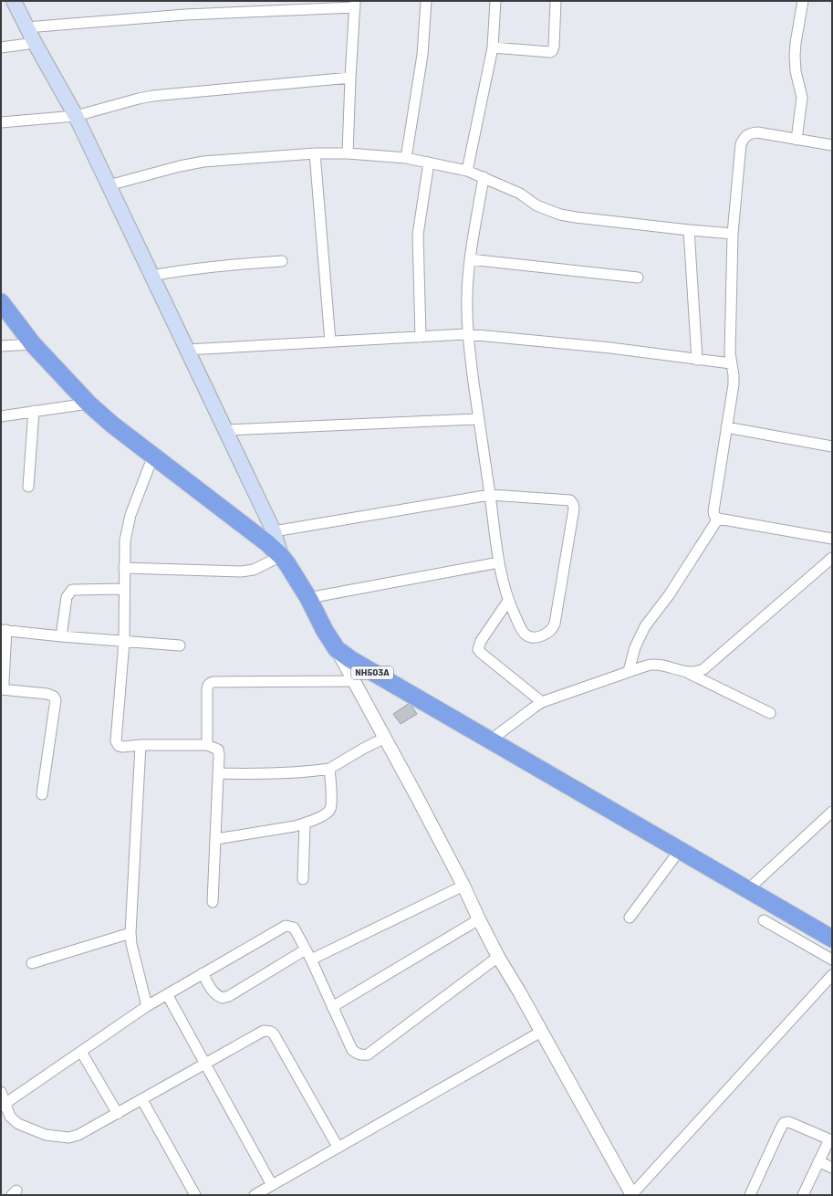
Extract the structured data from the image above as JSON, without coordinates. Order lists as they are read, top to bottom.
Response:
{
  "streets": {
    "highway": ["NH503A"]
  }
}
